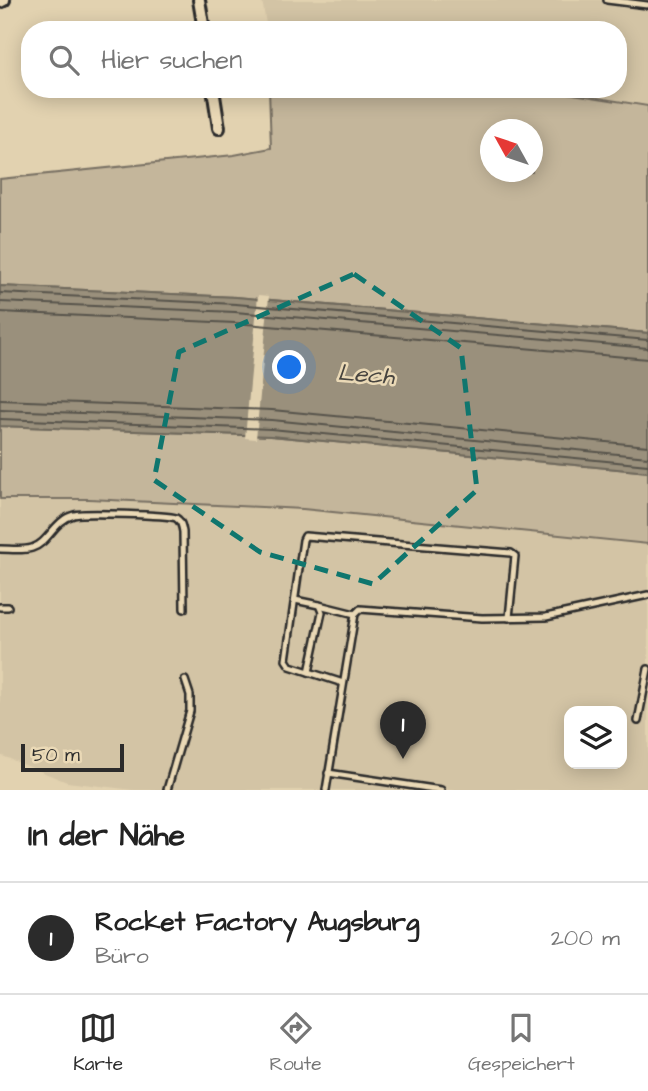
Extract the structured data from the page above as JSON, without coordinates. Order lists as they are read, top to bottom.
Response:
{
  "water": ["Lech"],
  "scale_bar": "50 m",
  "north": "top left",
  "page": {
    "search": "Hier suchen",
    "pins": "1",
    "scale": "50 m",
    "heading": "In der Nähe",
    "list": [
      {
        "mark": "1",
        "name": "Rocket Factory Augsburg",
        "note": "Büro",
        "value": "200 m"
      }
    ],
    "nav": ["Karte", "Route", "Gespeichert"]
  }
}
